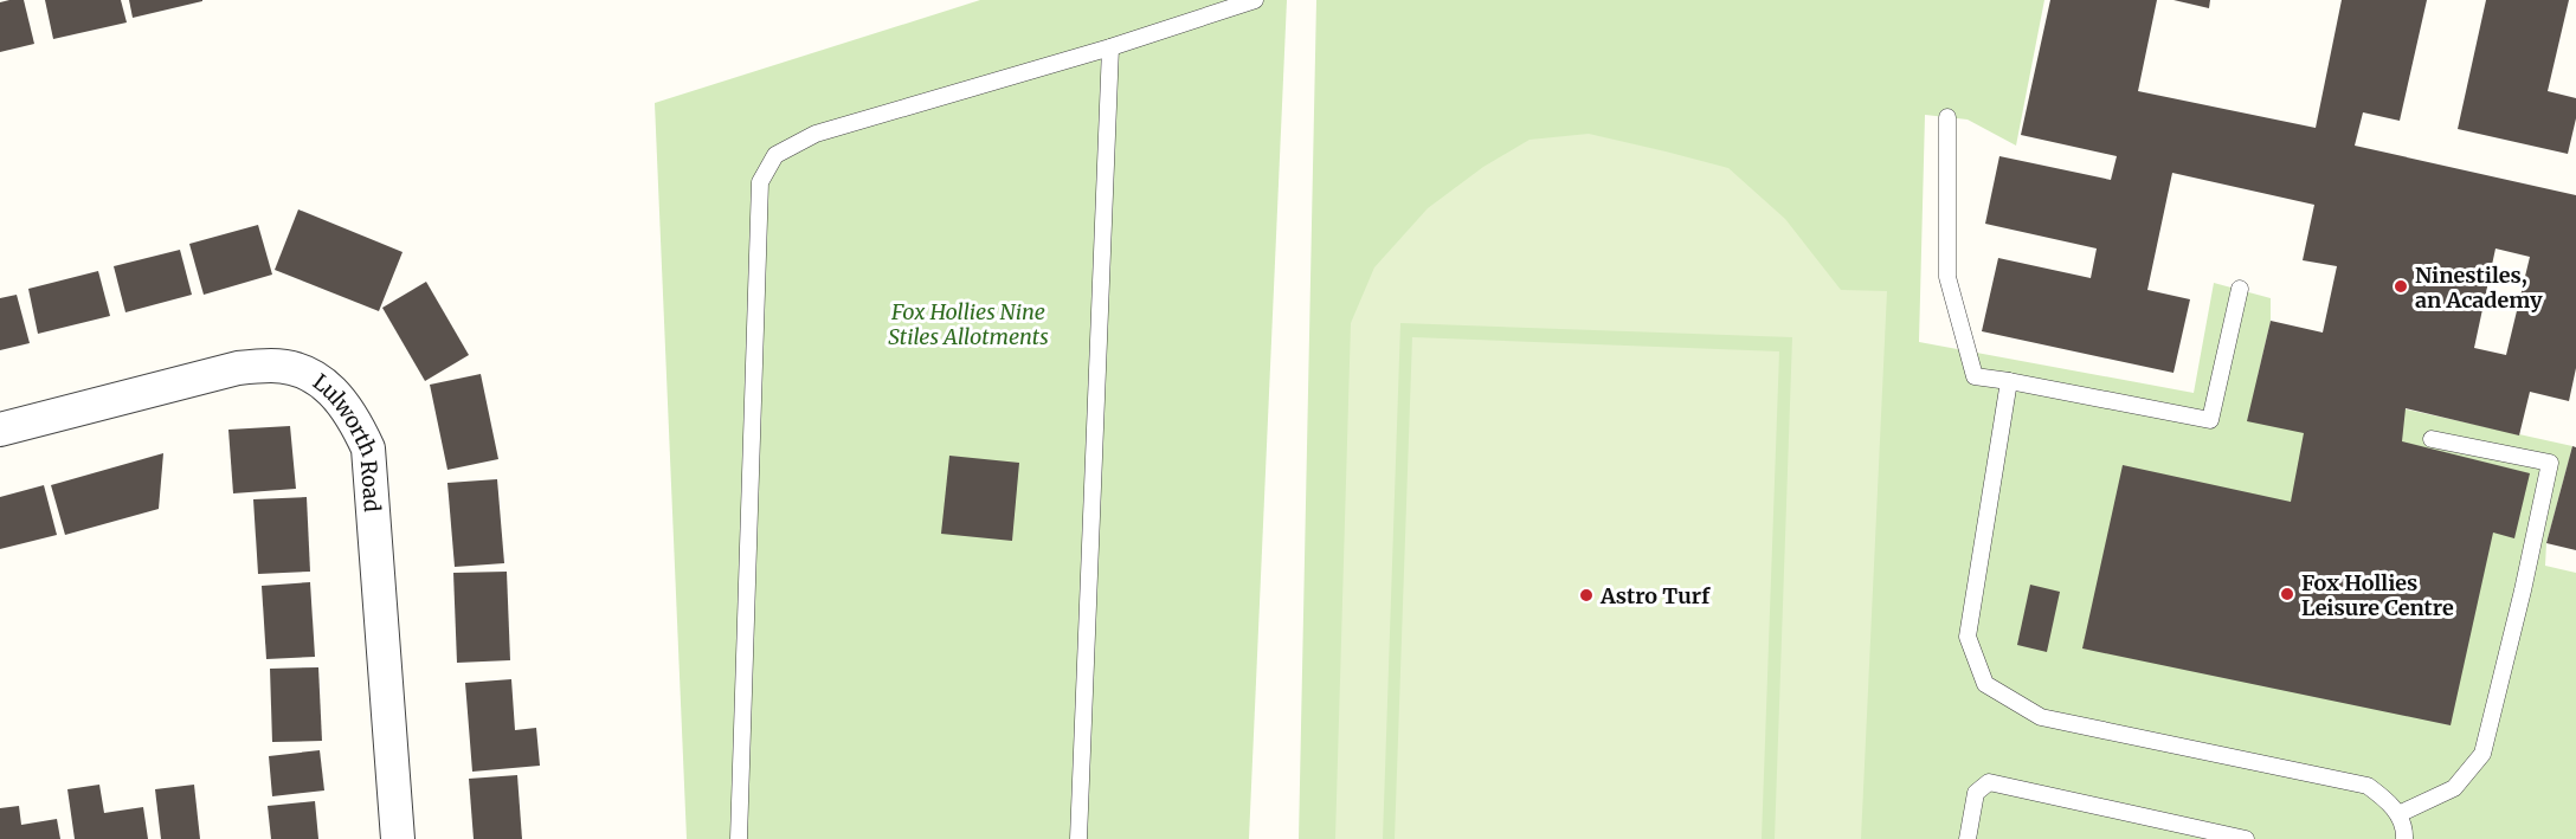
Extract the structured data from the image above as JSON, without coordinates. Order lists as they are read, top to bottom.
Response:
{
  "streets": {
    "street": ["Lulworth Road"]
  },
  "parks": ["Fox Hollies Nine Stiles Allotments"],
  "places": ["Ninestiles, an Academy", "Fox Hollies Leisure Centre", "Astro Turf"]
}
